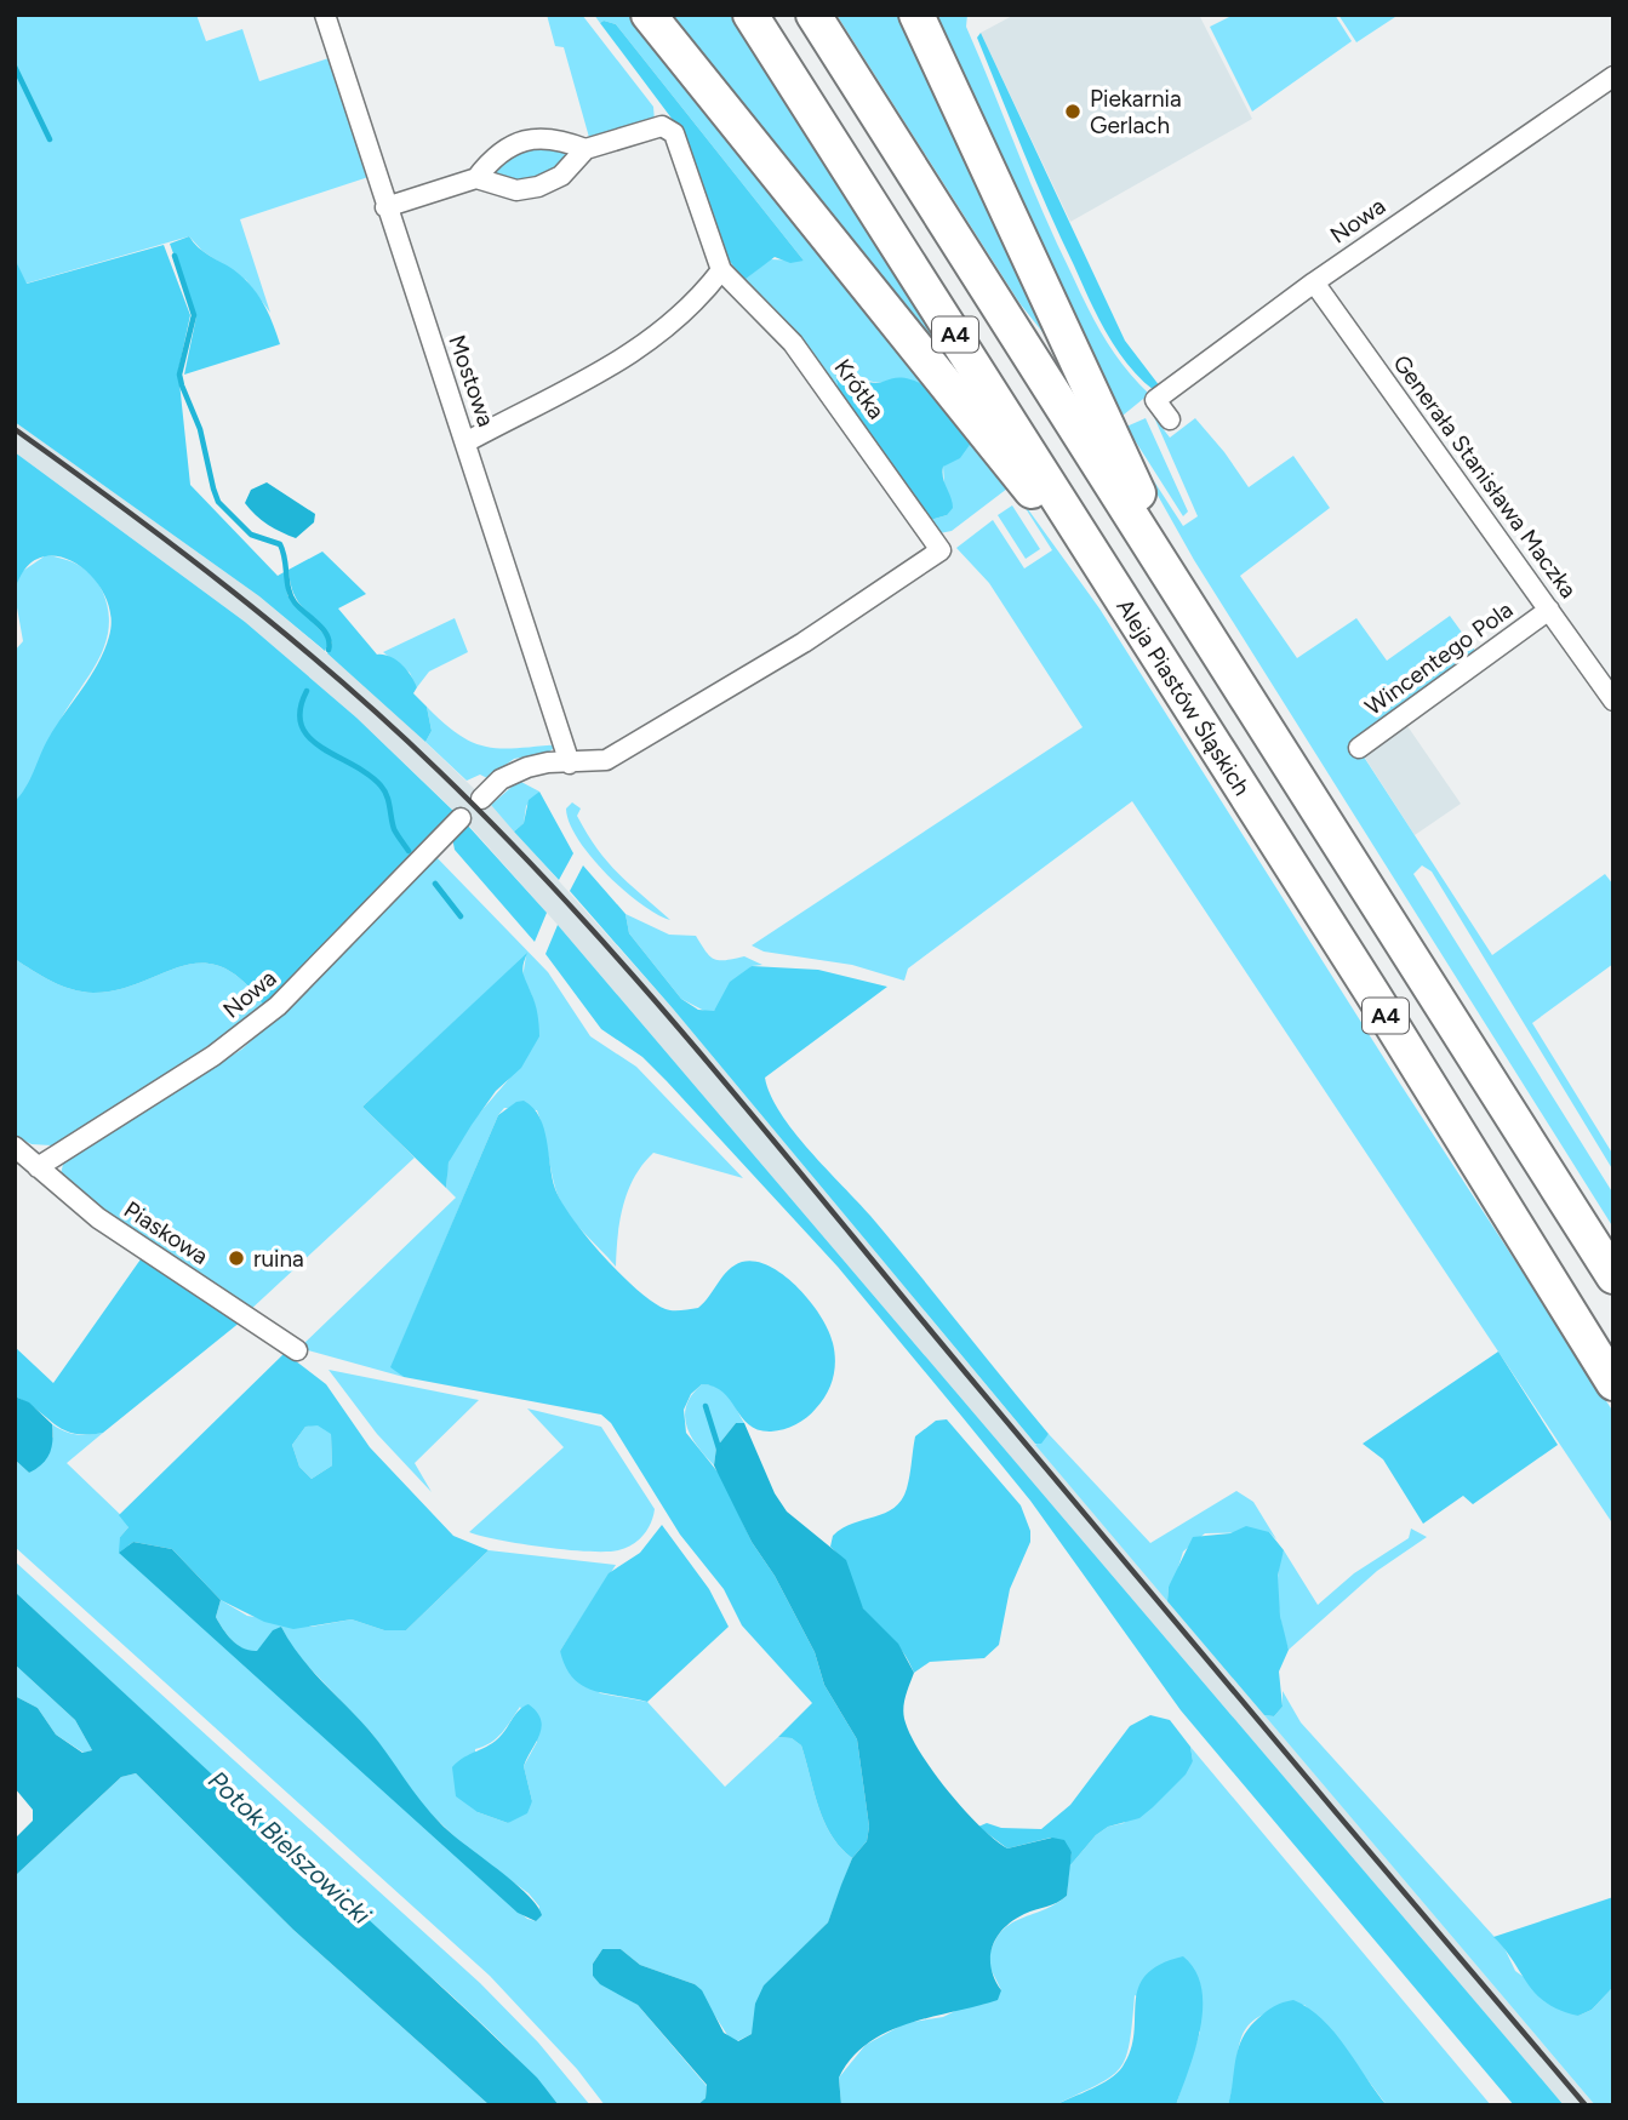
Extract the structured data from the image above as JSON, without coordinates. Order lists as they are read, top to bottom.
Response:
{
  "streets": {
    "highway": ["A4", "Aleja Piastów Śląskich"],
    "street": [
      "Nowa",
      "Mostowa",
      "Krótka",
      "Generała Stanisława Maczka",
      "Wincentego Pola",
      "Piaskowa"
    ]
  },
  "crossings": [
    ["Nowa", "Generała Stanisława Maczka"],
    ["Nowa", "Piaskowa"],
    ["Mostowa", "Krótka"],
    ["Generała Stanisława Maczka", "Wincentego Pola"]
  ],
  "water": ["Potok Bielszowicki"],
  "places": ["Piekarnia Gerlach", "ruina"]
}
